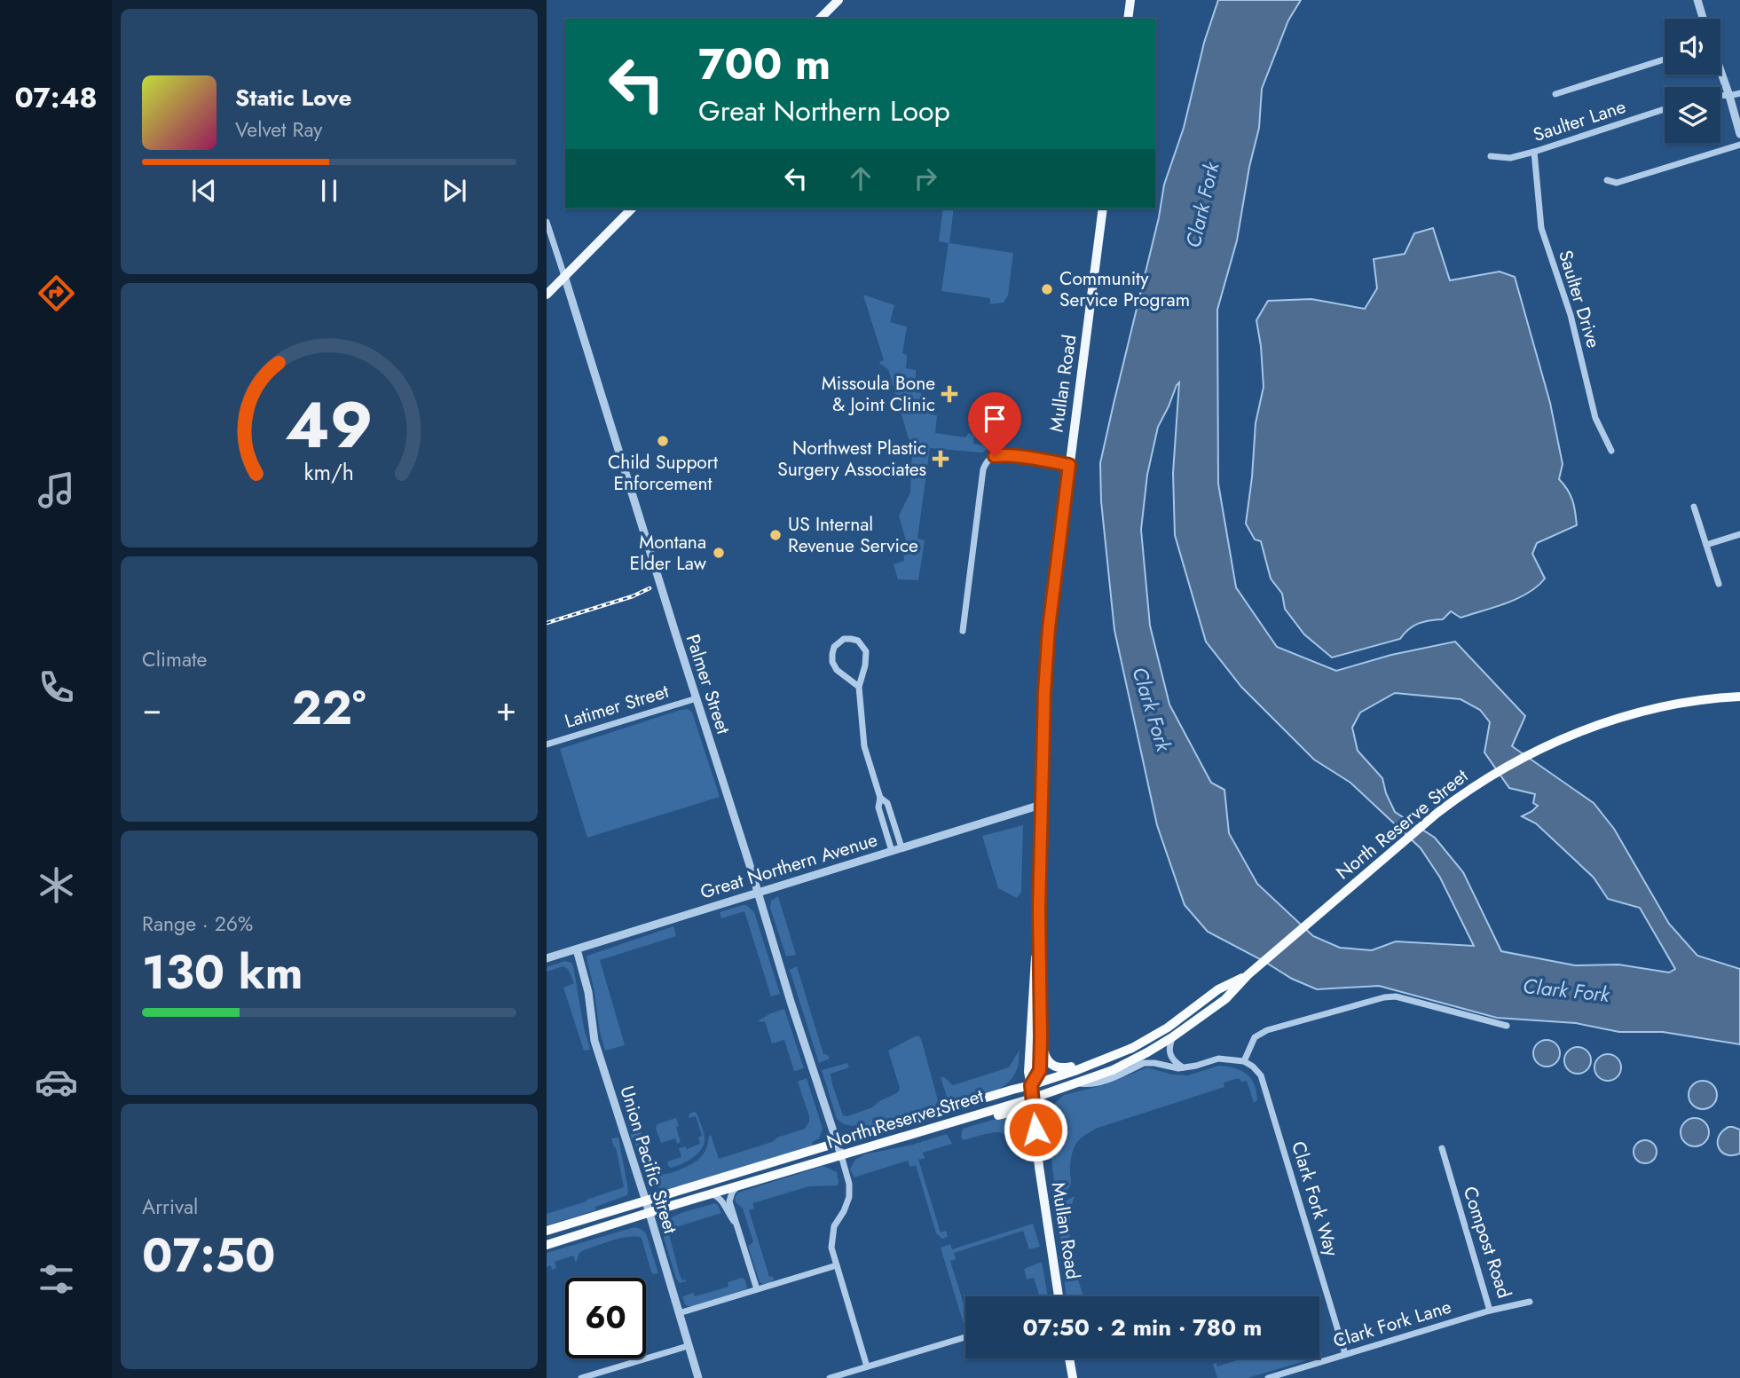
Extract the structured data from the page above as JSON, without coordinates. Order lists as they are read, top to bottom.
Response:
{
  "streets": {
    "highway": ["North Reserve Street"],
    "main road": ["Mullan Road"],
    "street": [
      "Saulter Lane",
      "Saulter Drive",
      "Palmer Street",
      "Latimer Street",
      "Great Northern Avenue",
      "Union Pacific Street",
      "Clark Fork Way",
      "Compost Road",
      "Clark Fork Lane"
    ]
  },
  "crossings": [
    ["Saulter Lane", "Saulter Drive"],
    ["Mullan Road", "North Reserve Street"],
    ["Mullan Road", "Great Northern Avenue"],
    ["Palmer Street", "Latimer Street"],
    ["Palmer Street", "North Reserve Street"],
    ["Palmer Street", "Great Northern Avenue"],
    ["North Reserve Street", "Union Pacific Street"],
    ["Great Northern Avenue", "Union Pacific Street"],
    ["Clark Fork Way", "Clark Fork Lane"],
    ["Compost Road", "Clark Fork Lane"]
  ],
  "water": ["Clark Fork"],
  "places": {
    "other": [
      "Community Service Program",
      "Child Support Enforcement",
      "US Internal Revenue Service",
      "Montana Elder Law"
    ],
    "health": ["Missoula Bone & Joint Clinic", "Northwest Plastic Surgery Associates"]
  },
  "page": {
    "tabs": "07:48",
    "turn": ["700 m", "Great Northern Loop"],
    "song": ["Static Love", "Velvet Ray"],
    "tile": [
      "Climate",
      ["Range · 26%", "130 km"],
      ["Arrival", "07:50"]
    ],
    "heat": ["−", "22°", "+"],
    "limit": "60",
    "trip": "07:50 · 2 min · 780 m",
    "gauge": ["49", "km/h"]
  }
}
